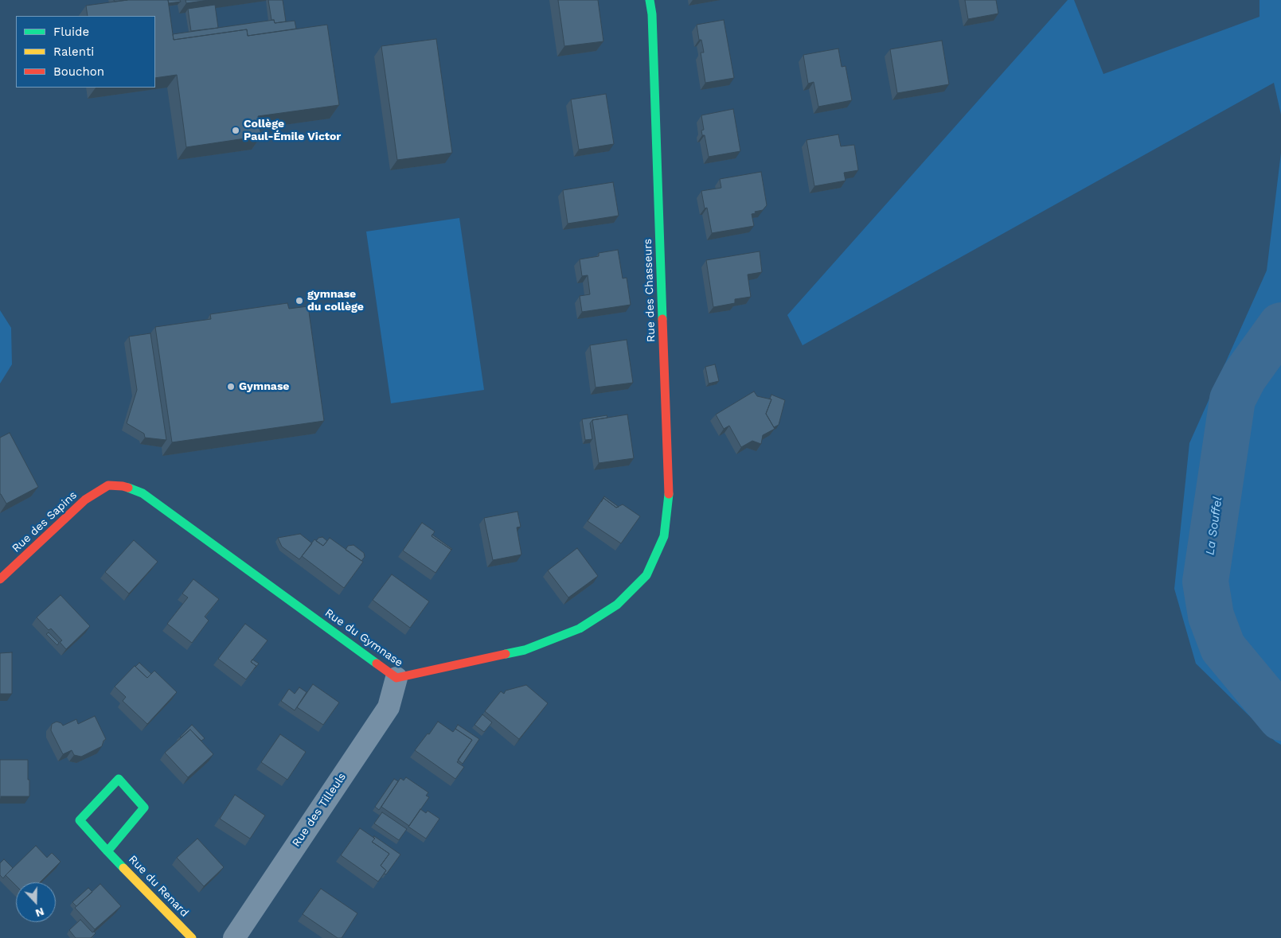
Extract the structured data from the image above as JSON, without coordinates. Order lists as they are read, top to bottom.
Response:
{
  "streets": {
    "street": [
      "Rue des Chasseurs",
      "Rue des Sapins",
      "Rue du Gymnase",
      "Rue des Tilleuls",
      "Rue du Renard"
    ]
  },
  "crossings": [
    ["Rue des Chasseurs", "Rue du Gymnase"],
    ["Rue des Sapins", "Rue du Gymnase"],
    ["Rue du Gymnase", "Rue des Tilleuls"]
  ],
  "water": ["La Souffel"],
  "places": ["Collège Paul-Émile Victor", "gymnase du collège", "Gymnase"],
  "legend": ["Fluide", "Ralenti", "Bouchon"],
  "north": "bottom"
}
